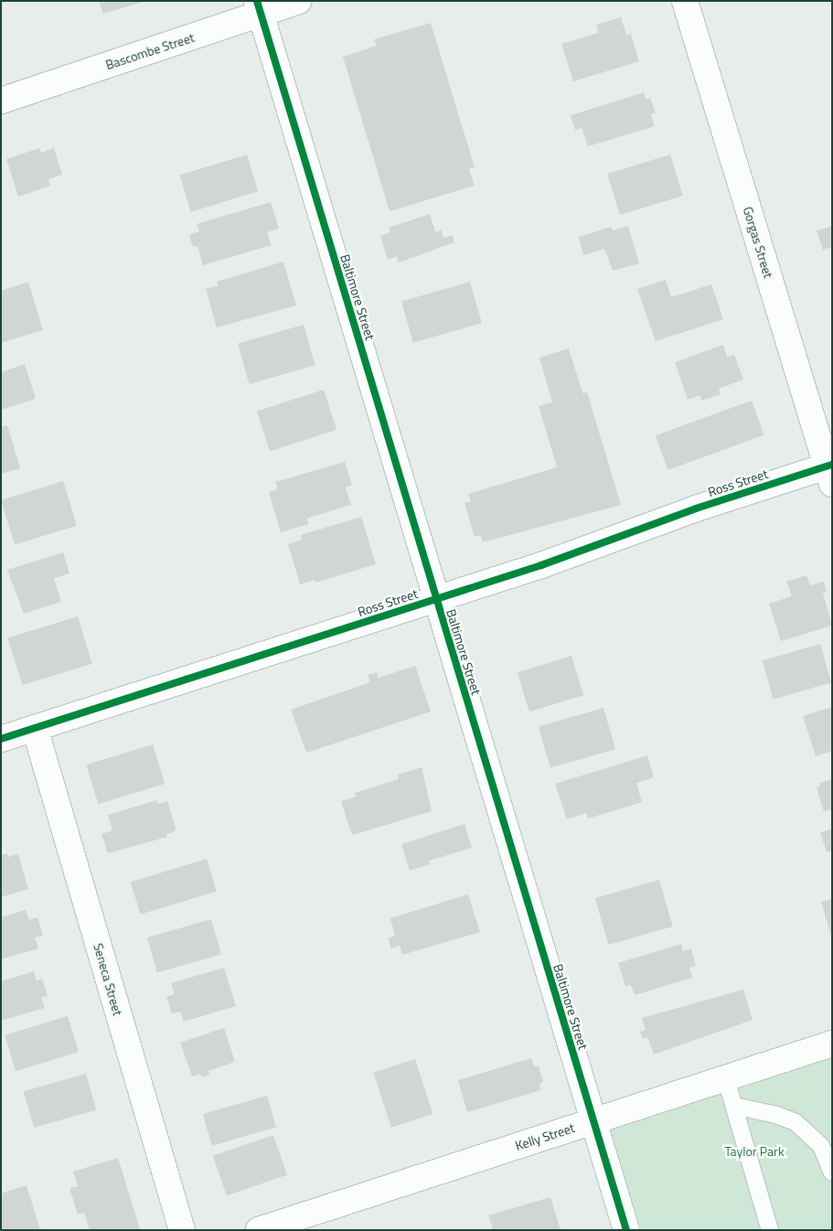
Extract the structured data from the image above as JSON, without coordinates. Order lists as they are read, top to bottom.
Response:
{
  "streets": {
    "street": [
      "Bascombe Street",
      "Gorgas Street",
      "Baltimore Street",
      "Ross Street",
      "Seneca Street",
      "Kelly Street"
    ]
  },
  "crossings": [
    ["Bascombe Street", "Baltimore Street"],
    ["Gorgas Street", "Ross Street"],
    ["Baltimore Street", "Ross Street"],
    ["Baltimore Street", "Kelly Street"],
    ["Ross Street", "Seneca Street"]
  ],
  "parks": ["Taylor Park"]
}
